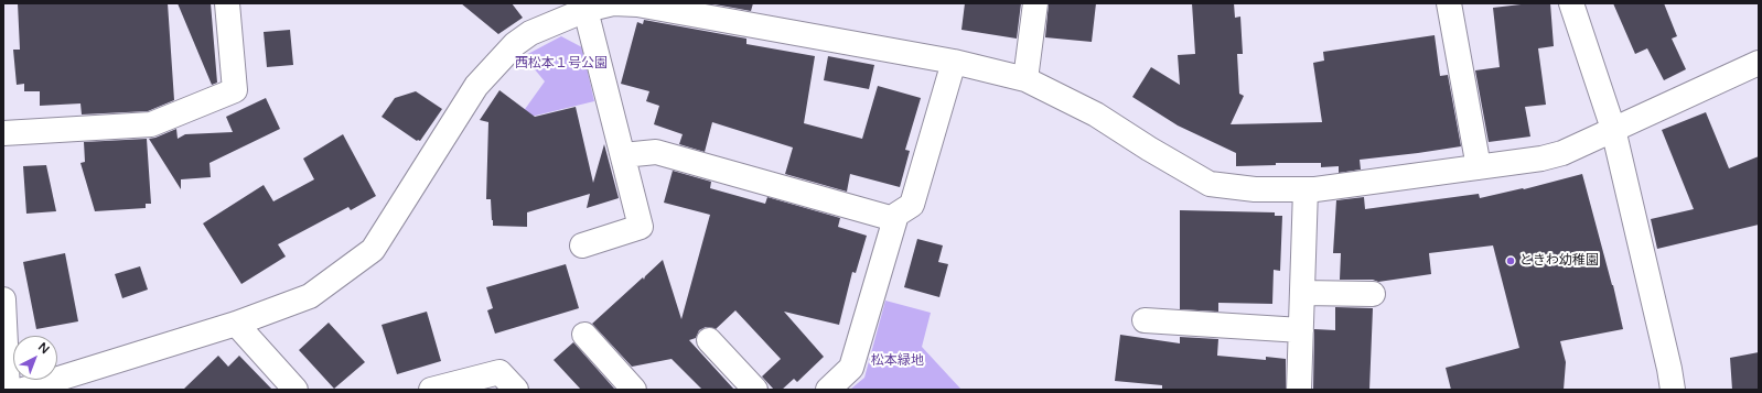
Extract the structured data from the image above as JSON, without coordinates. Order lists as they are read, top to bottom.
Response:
{
  "parks": ["西松本１号公園", "松本緑地"],
  "places": ["ときわ幼稚園"],
  "north": "top right"
}
